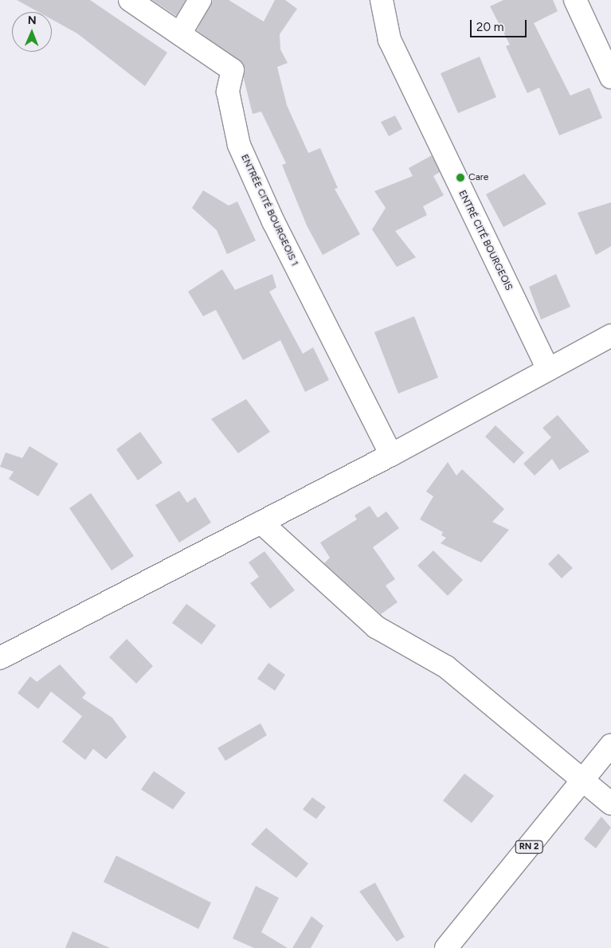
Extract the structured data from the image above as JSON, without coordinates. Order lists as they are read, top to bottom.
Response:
{
  "streets": {
    "street": ["ENTRÉE CITÉ BOURGEOIS 1", "ENTRÉ CITÉ BOURGEOIS", "RN 2"]
  },
  "places": ["Care"],
  "scale_bar": "20 m",
  "north": "top"
}
